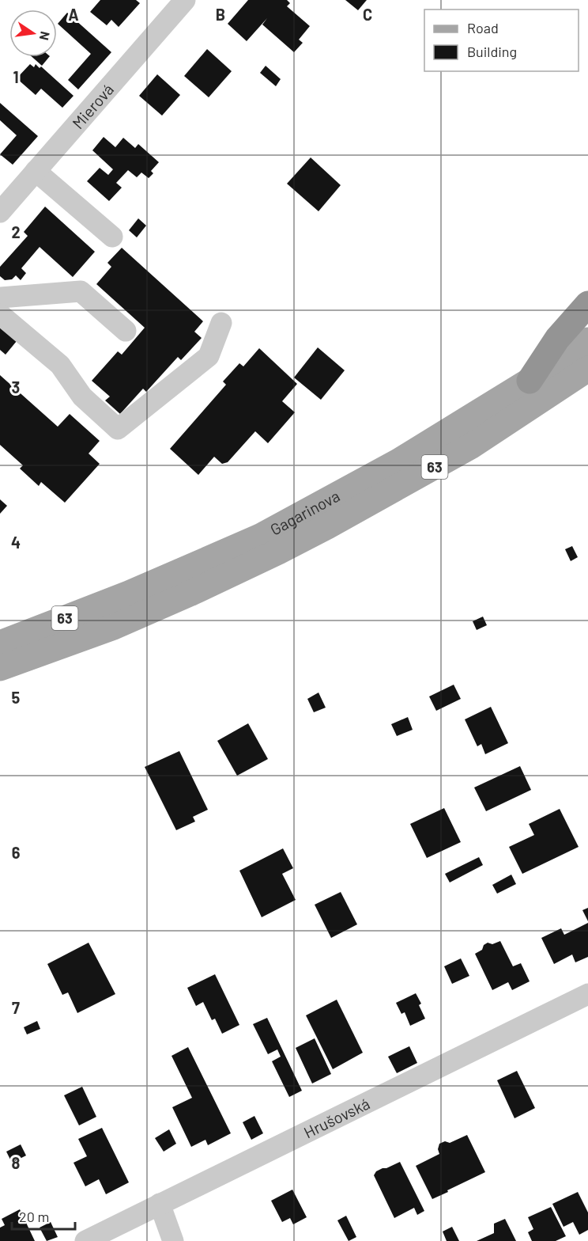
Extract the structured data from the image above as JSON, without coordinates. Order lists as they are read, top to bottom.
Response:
{
  "streets": {
    "main road": ["63", "Gagarinova"],
    "street": ["Mierová", "Hrušovská"]
  },
  "legend": ["Road", "Building"],
  "scale_bar": "20 m",
  "north": "right",
  "grid": {
    "columns": ["A", "B", "C"],
    "rows": [
      "1",
      "2",
      "3",
      "4",
      "5",
      "6",
      "7",
      "8"
    ]
  }
}
